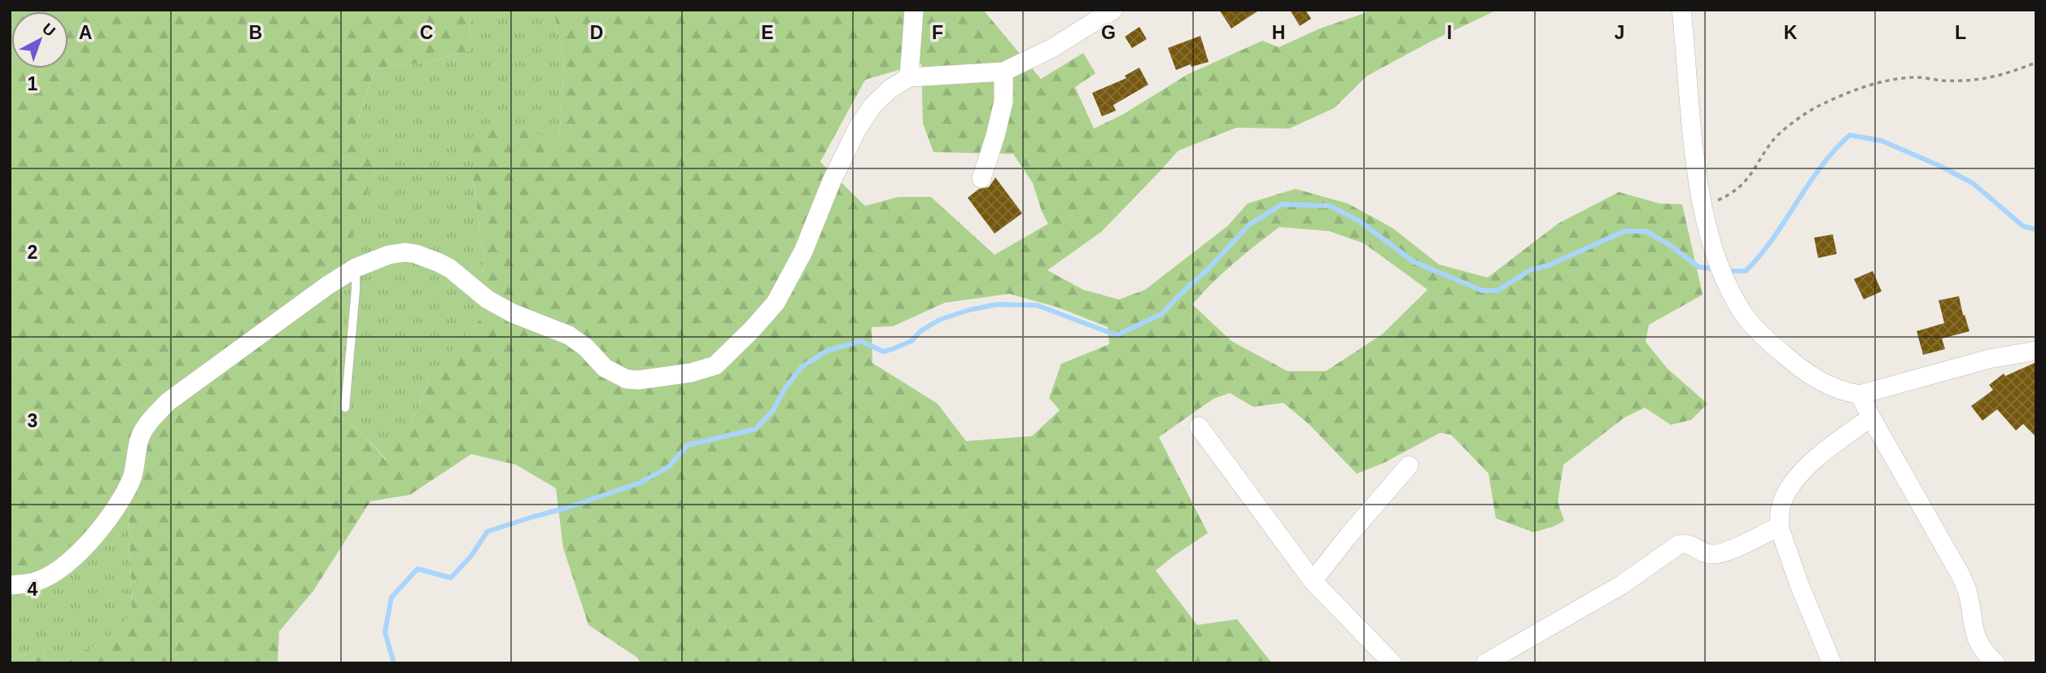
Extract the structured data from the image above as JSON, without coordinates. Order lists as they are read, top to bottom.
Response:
{
  "north": "top right",
  "grid": {
    "columns": [
      "A",
      "B",
      "C",
      "D",
      "E",
      "F",
      "G",
      "H",
      "I",
      "J",
      "K",
      "L"
    ],
    "rows": [
      "1",
      "2",
      "3",
      "4"
    ]
  }
}
